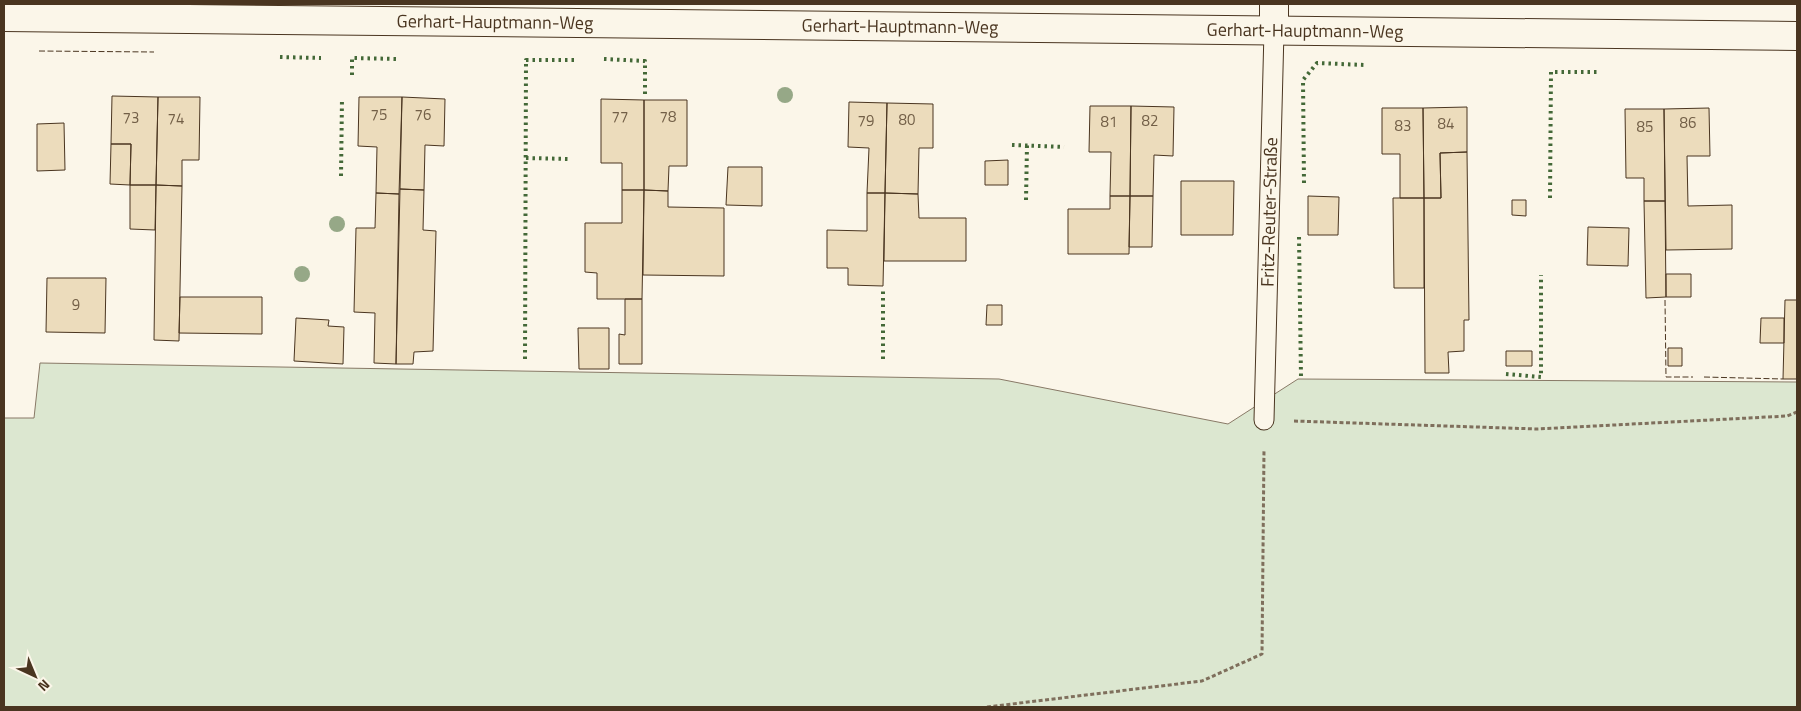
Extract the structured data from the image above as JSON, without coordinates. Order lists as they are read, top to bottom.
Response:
{
  "streets": {
    "street": ["Gerhart-Hauptmann-Weg", "Fritz-Reuter-Straße"]
  },
  "crossings": [
    ["Gerhart-Hauptmann-Weg", "Fritz-Reuter-Straße"]
  ],
  "house_numbers": [
    "75",
    "76",
    "77",
    "78",
    "73",
    "74",
    "80",
    "79",
    "82",
    "81",
    "86",
    "84",
    "83",
    "85",
    "9"
  ],
  "north": "bottom right"
}
